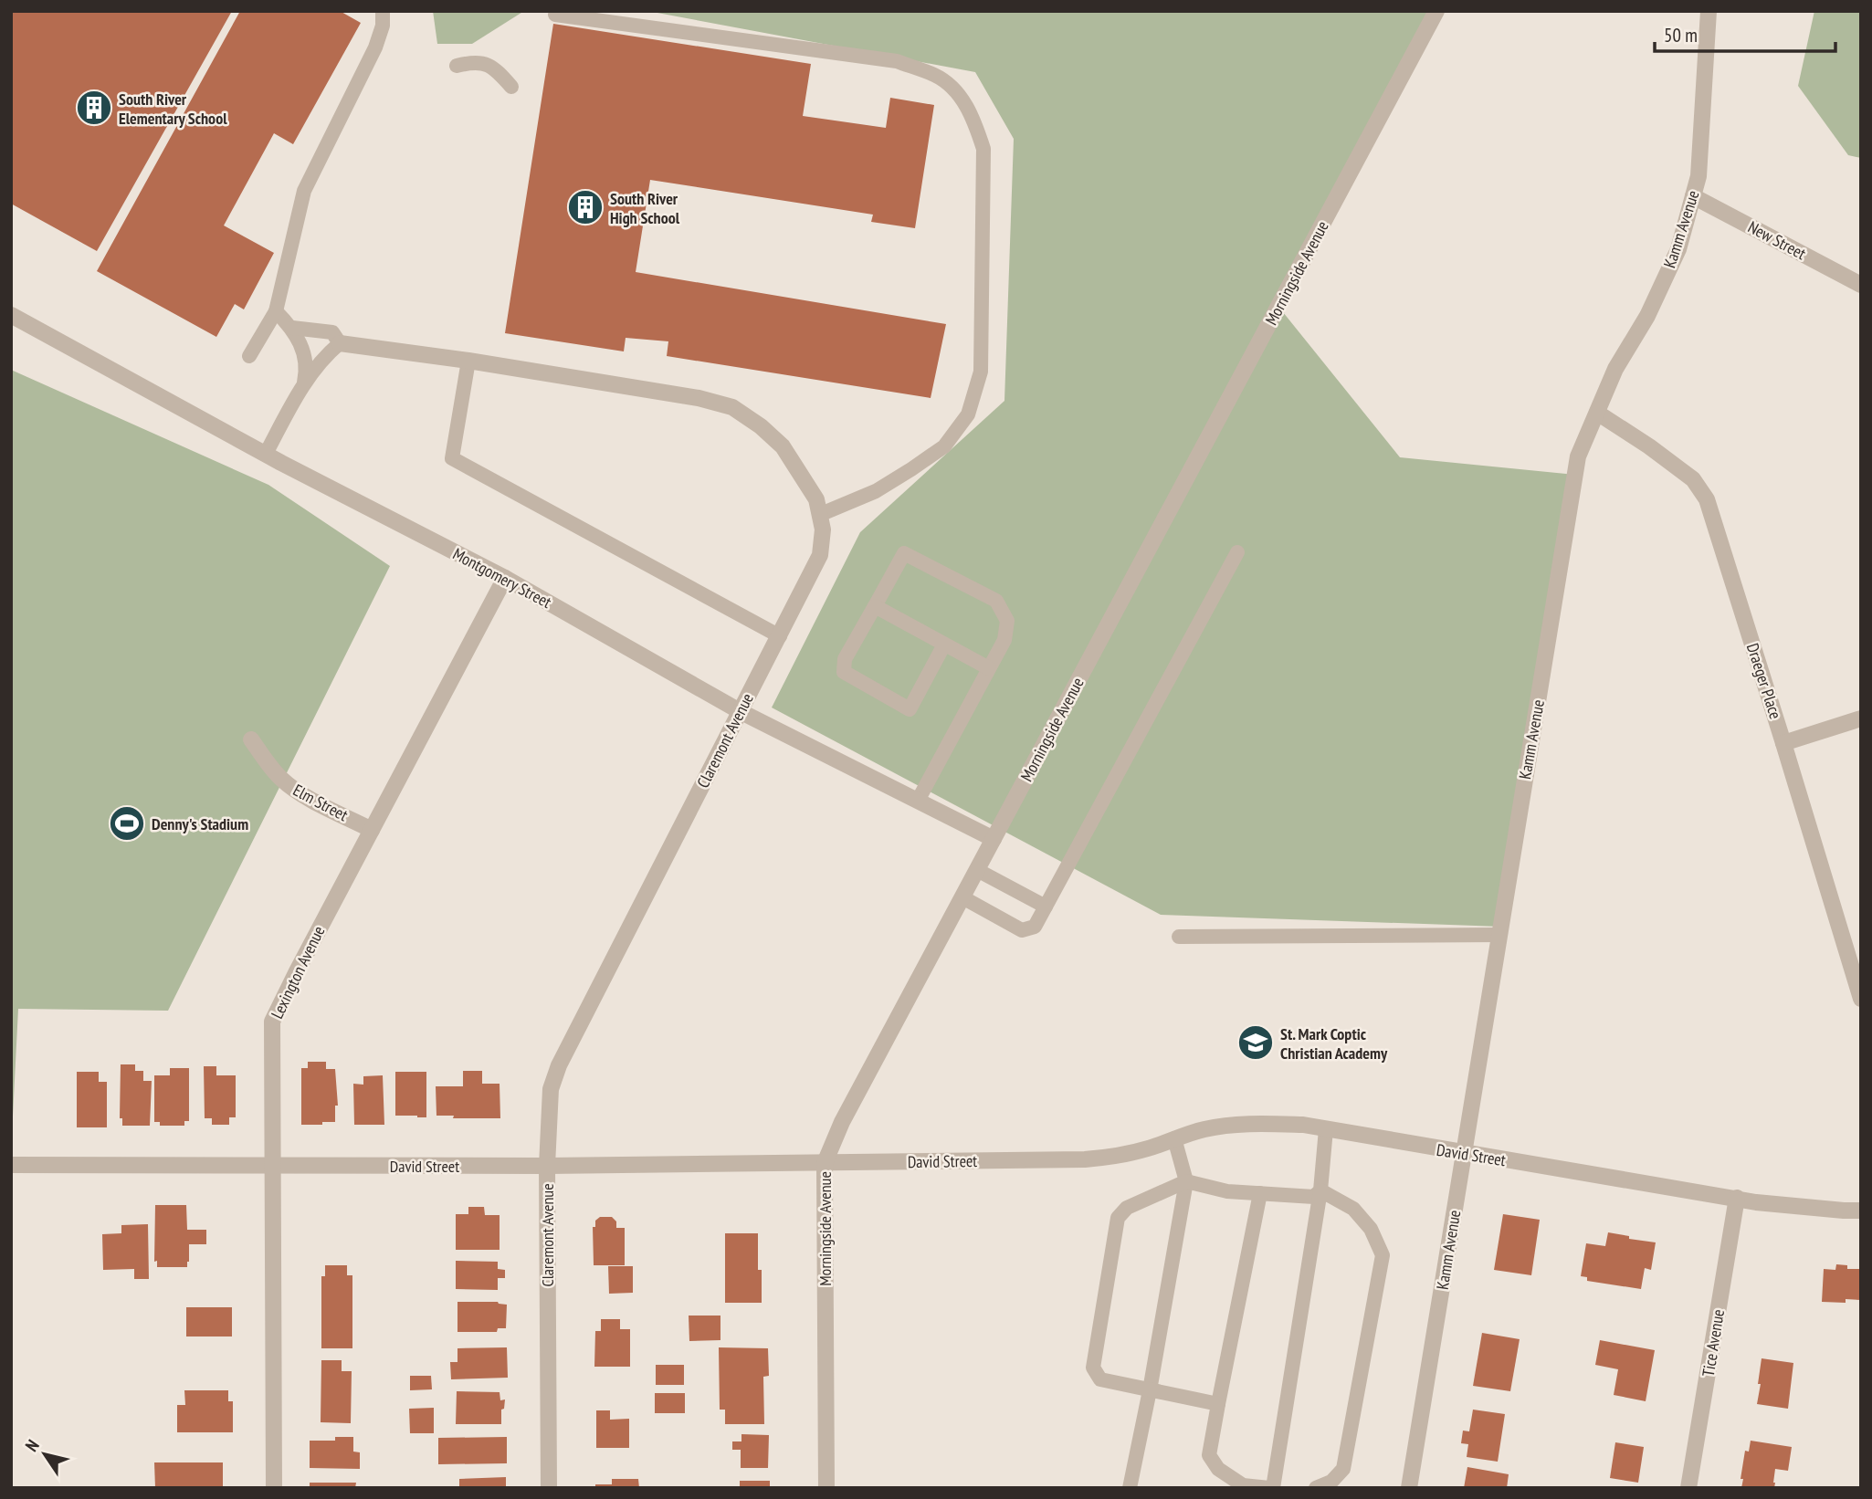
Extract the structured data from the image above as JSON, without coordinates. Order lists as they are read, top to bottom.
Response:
{
  "streets": {
    "street": [
      "Kamm Avenue",
      "New Street",
      "Morningside Avenue",
      "Montgomery Street",
      "Draeger Place",
      "Claremont Avenue",
      "Elm Street",
      "Lexington Avenue",
      "David Street",
      "Tice Avenue"
    ]
  },
  "crossings": [
    ["Kamm Avenue", "New Street"],
    ["Kamm Avenue", "Draeger Place"],
    ["Kamm Avenue", "David Street"],
    ["Morningside Avenue", "Montgomery Street"],
    ["Morningside Avenue", "David Street"],
    ["Montgomery Street", "Claremont Avenue"],
    ["Montgomery Street", "Lexington Avenue"],
    ["Claremont Avenue", "David Street"],
    ["Elm Street", "Lexington Avenue"],
    ["Lexington Avenue", "David Street"],
    ["David Street", "Tice Avenue"]
  ],
  "places": {
    "building": ["South River Elementary School", "South River High School"],
    "sports": ["Denny's Stadium"],
    "school or university": ["St. Mark Coptic Christian Academy"]
  },
  "scale_bar": "50 m",
  "north": "top left"
}
